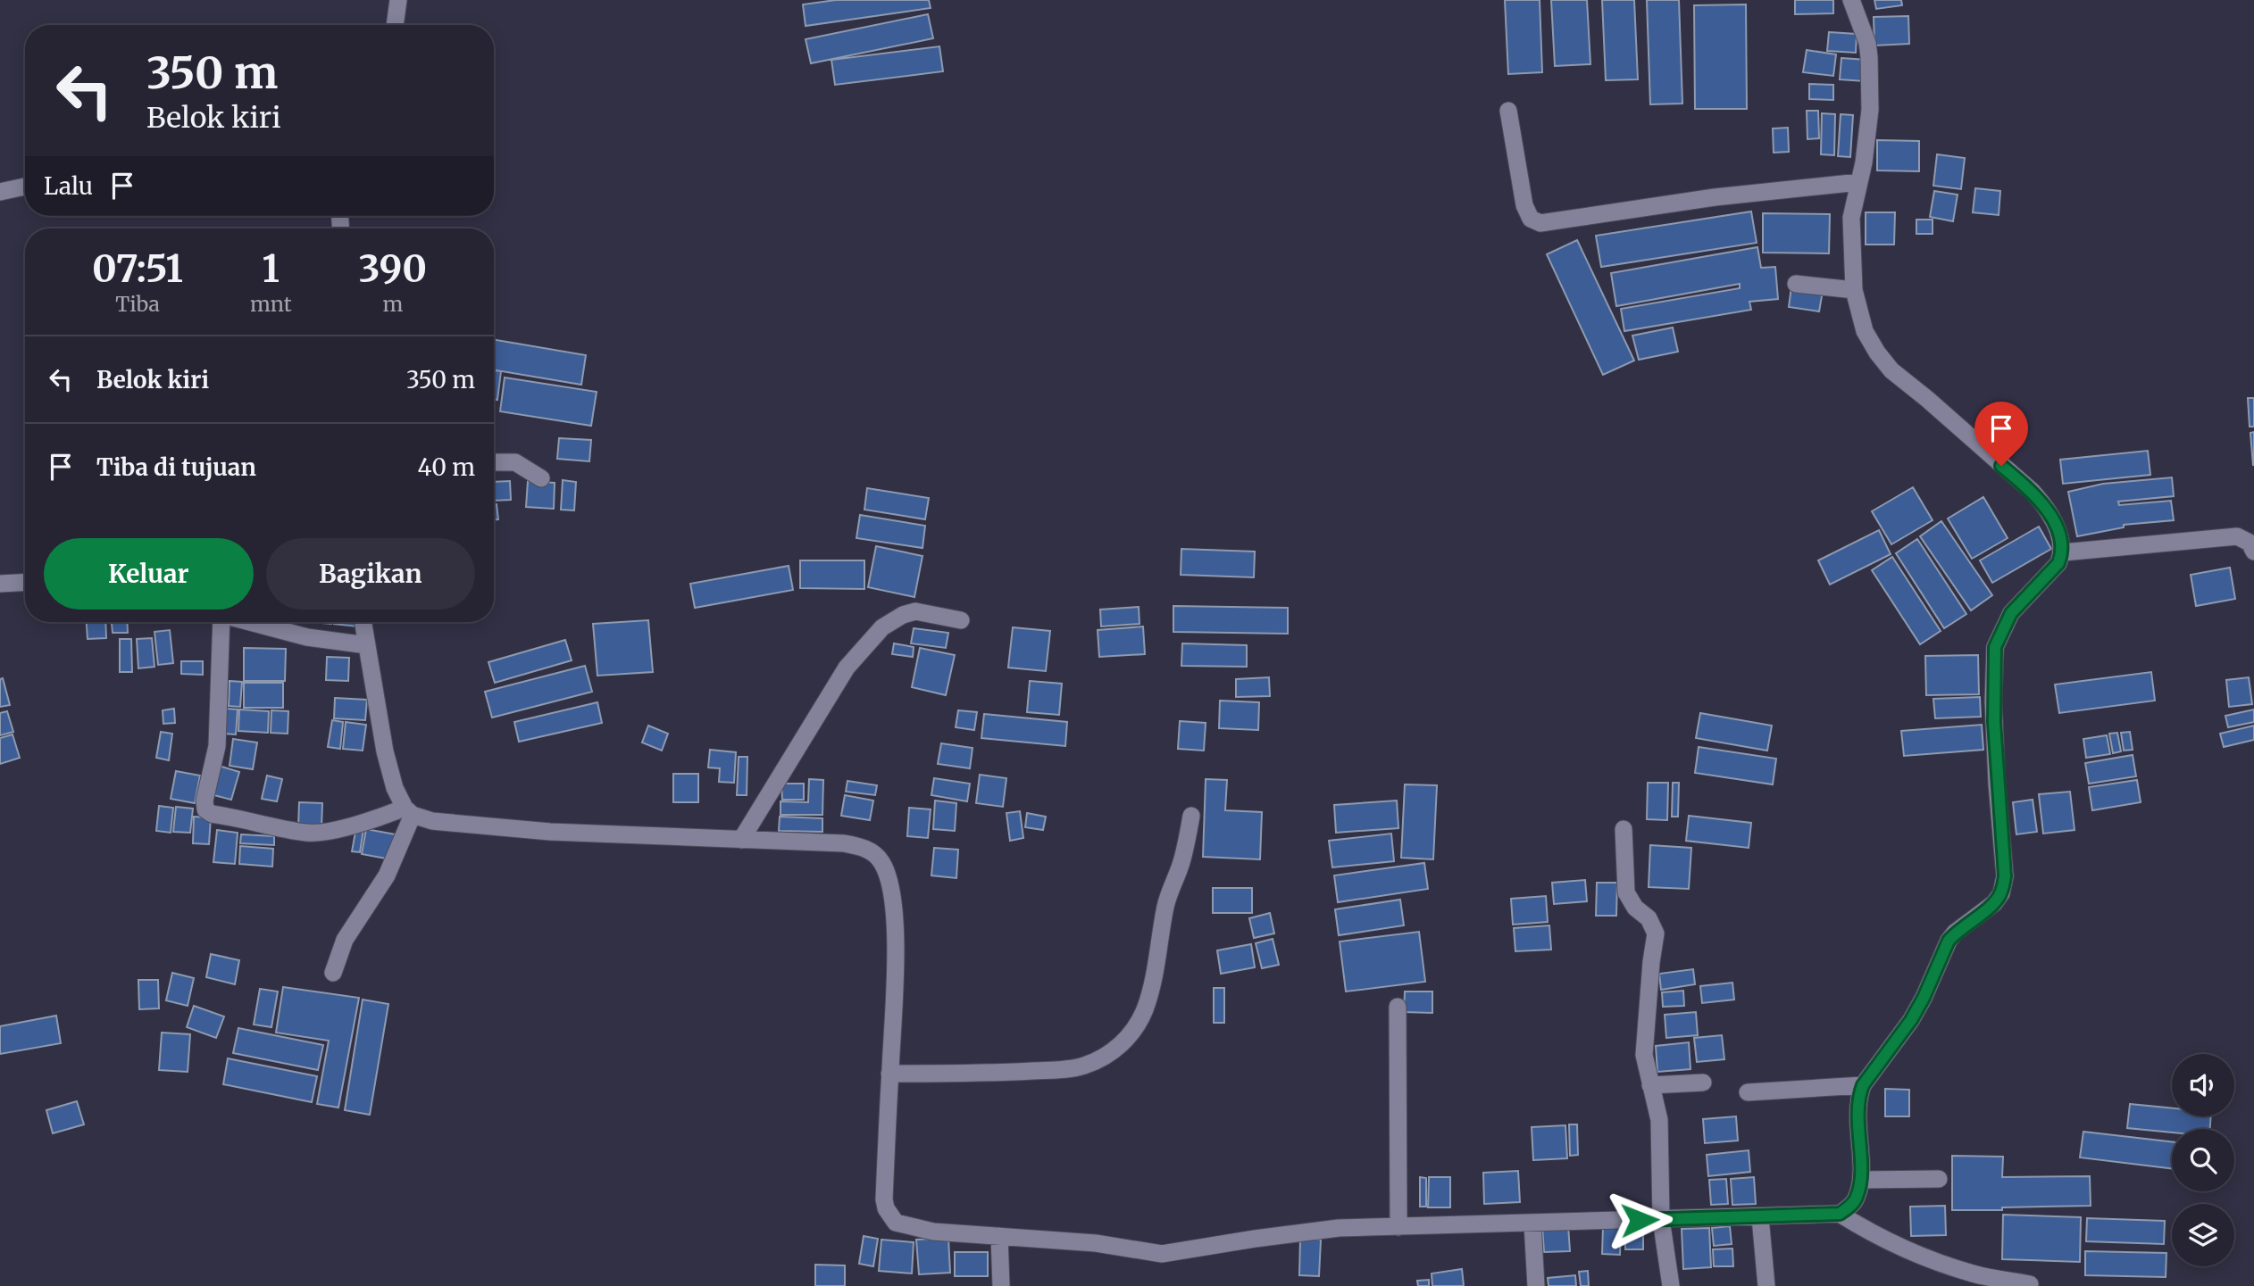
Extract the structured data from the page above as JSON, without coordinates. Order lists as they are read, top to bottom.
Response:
{
  "page": {
    "turn": ["350 m", "Belok kiri"],
    "then": "Lalu",
    "eta": [
      "07:51",
      "Tiba",
      "1",
      "mnt",
      "390",
      "m"
    ],
    "list": [
      {
        "name": "Belok kiri",
        "value": "350 m"
      },
      {
        "name": "Tiba di tujuan",
        "value": "40 m"
      }
    ],
    "buttons": ["Keluar", "Bagikan"]
  }
}
